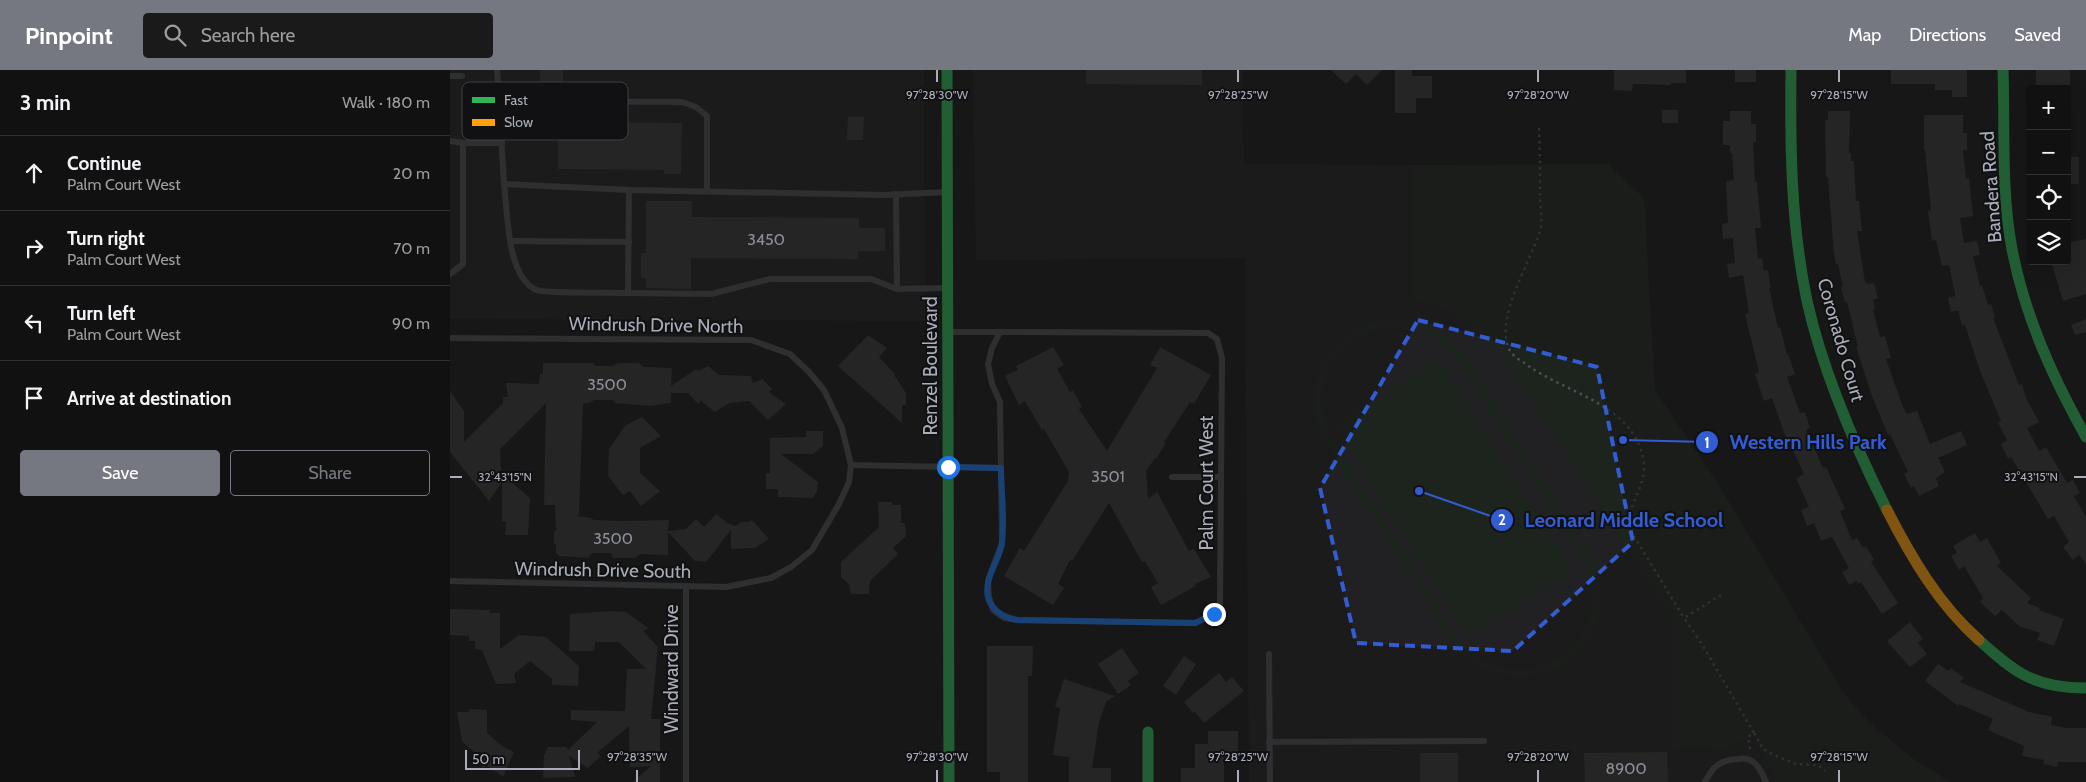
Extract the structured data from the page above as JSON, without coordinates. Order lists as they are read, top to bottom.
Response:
{
  "streets": {
    "street": ["Bandera Road", "Coronado Court", "Renzel Boulevard"],
    "lane": [
      "Windrush Drive North",
      "Palm Court West",
      "Windrush Drive South",
      "Windward Drive"
    ]
  },
  "crossings": [
    ["Windrush Drive North", "Windrush Drive South"],
    ["Windrush Drive South", "Windward Drive"]
  ],
  "places": ["Western Hills Park", "Leonard Middle School"],
  "house_numbers": [
    "3450",
    "3500",
    "3501",
    "3500",
    "8900"
  ],
  "legend": ["Fast", "Slow"],
  "scale_bar": "50 m",
  "page": {
    "header": "Pinpoint",
    "search": "Search here",
    "nav": ["Map", "Directions", "Saved"],
    "heading": ["3 min", "Walk · 180 m"],
    "map_buttons": ["+", "−"],
    "list": [
      ["Continue", "Palm Court West", "20 m"],
      ["Turn right", "Palm Court West", "70 m"],
      ["Turn left", "Palm Court West", "90 m"],
      "Arrive at destination"
    ],
    "buttons": ["Save", "Share"],
    "scale": "50 m"
  },
  "coordinates": [
    "97°28'30\"W",
    "97°28'25\"W",
    "97°28'20\"W",
    "97°28'15\"W",
    "32°43'15\"N",
    "97°28'35\"W"
  ]
}
